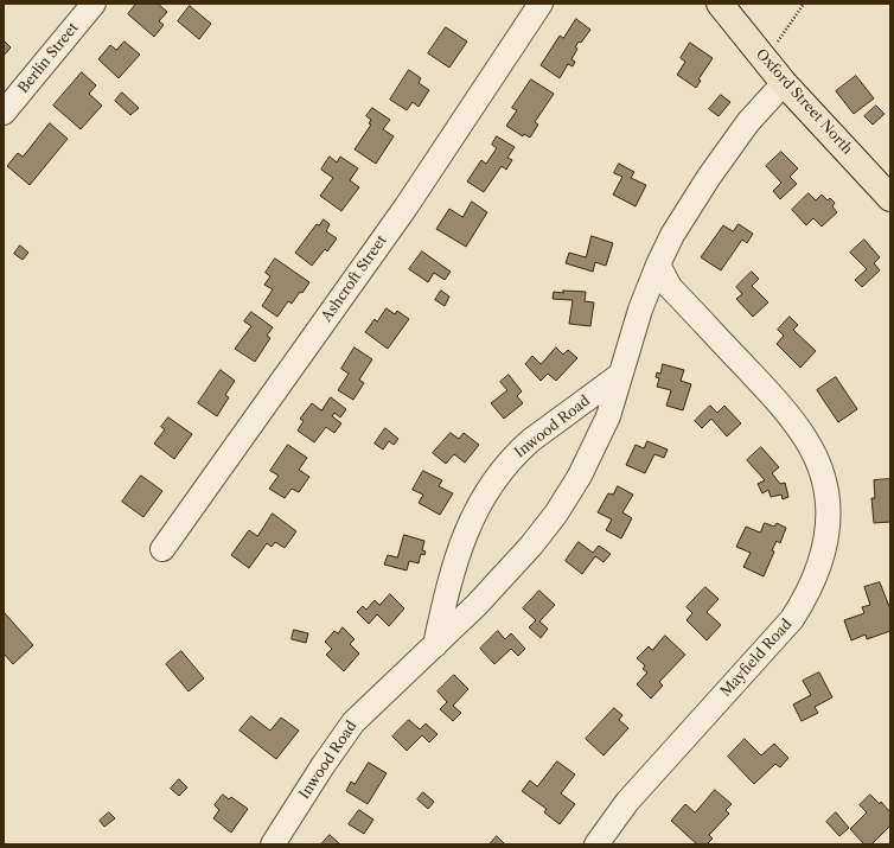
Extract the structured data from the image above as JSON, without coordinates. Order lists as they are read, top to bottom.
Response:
{
  "streets": {
    "main road": ["Oxford Street North"],
    "street": [
      "Berlin Street",
      "Ashcroft Street",
      "Inwood Road",
      "Mayfield Road"
    ]
  },
  "crossings": [
    ["Oxford Street North", "Inwood Road"],
    ["Inwood Road", "Mayfield Road"]
  ]
}
